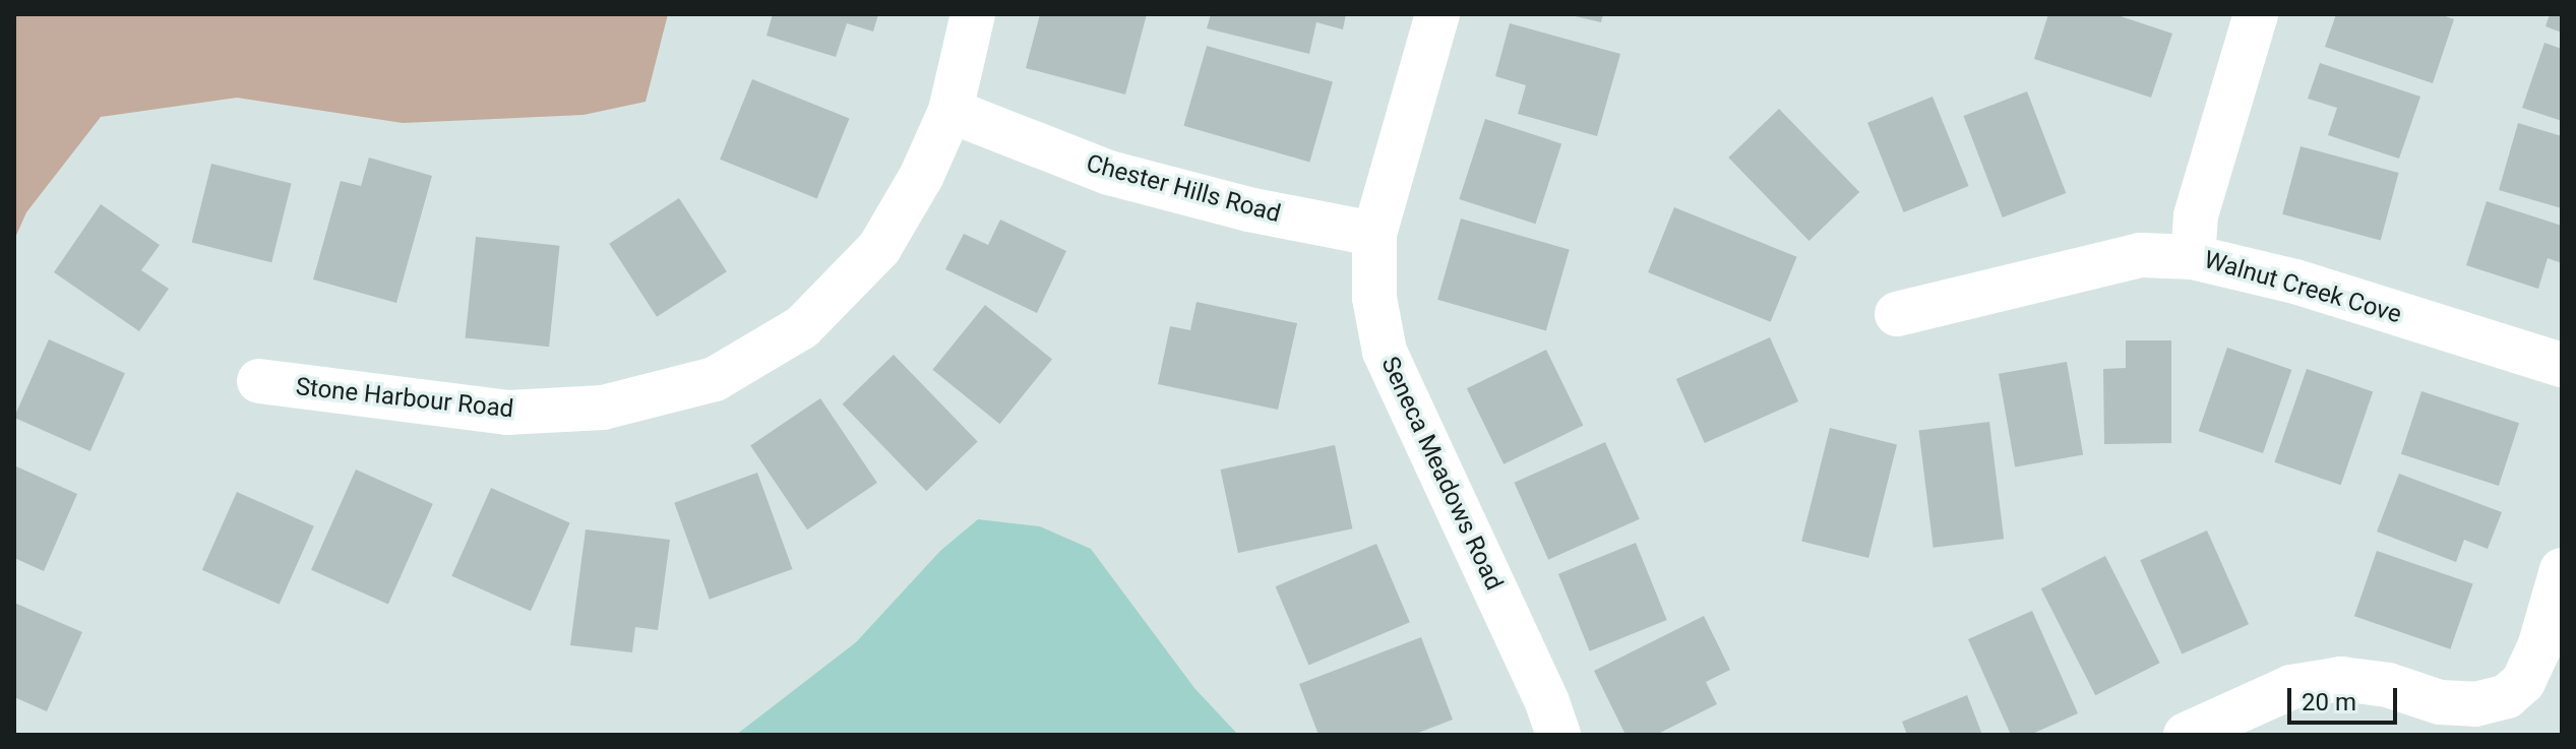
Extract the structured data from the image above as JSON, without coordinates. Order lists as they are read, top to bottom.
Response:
{
  "streets": {
    "street": [
      "Chester Hills Road",
      "Walnut Creek Cove",
      "Stone Harbour Road",
      "Seneca Meadows Road"
    ]
  },
  "crossings": [
    ["Chester Hills Road", "Stone Harbour Road"],
    ["Chester Hills Road", "Seneca Meadows Road"]
  ],
  "scale_bar": "20 m"
}
